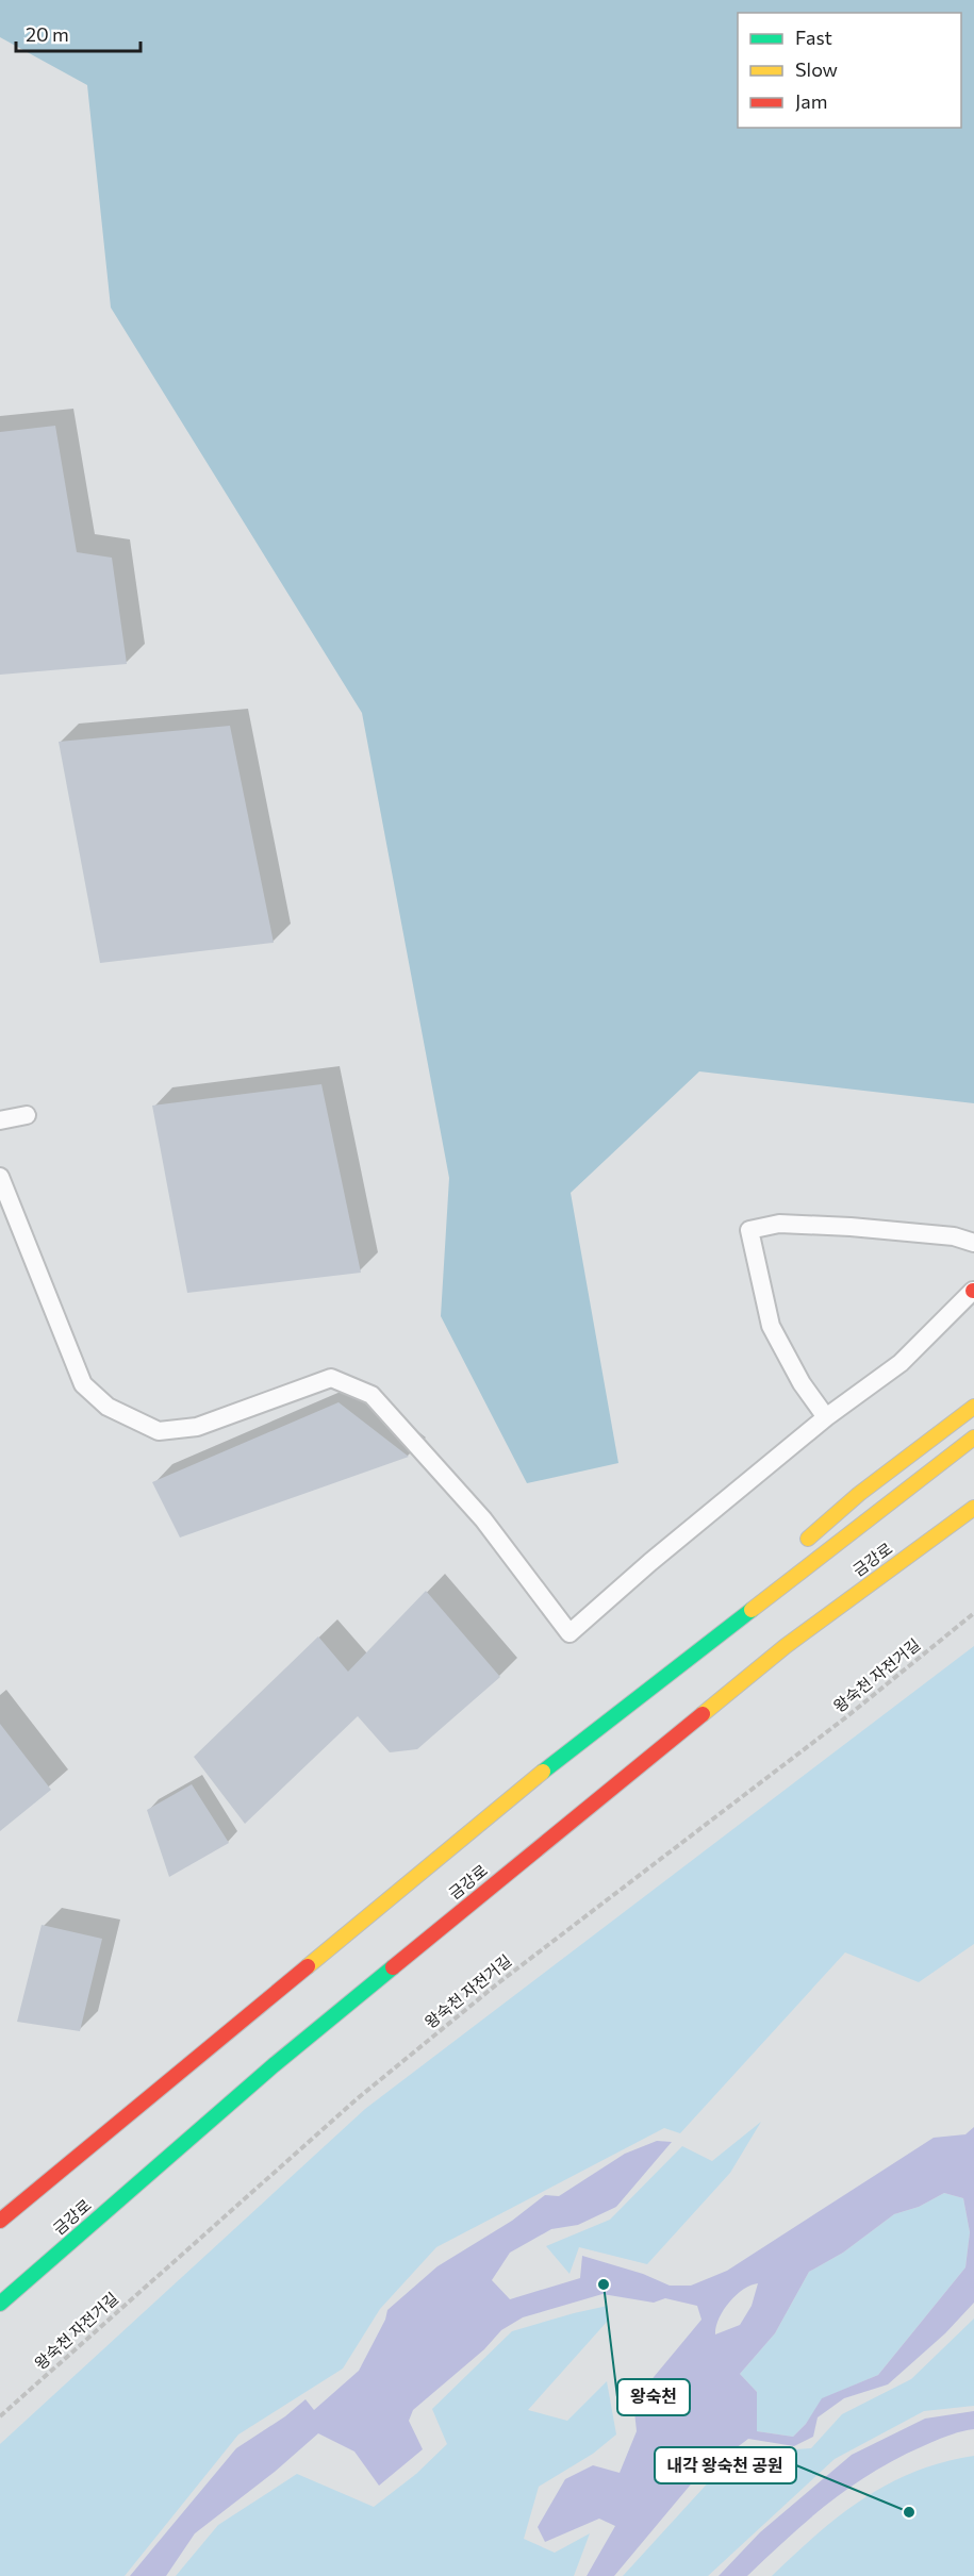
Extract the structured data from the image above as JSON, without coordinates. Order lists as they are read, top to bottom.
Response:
{
  "streets": {
    "main road": ["금강로"],
    "path": ["왕숙천 자전거길"]
  },
  "places": ["왕숙천", "내각 왕숙천 공원"],
  "legend": ["Fast", "Slow", "Jam"],
  "scale_bar": "20 m"
}
